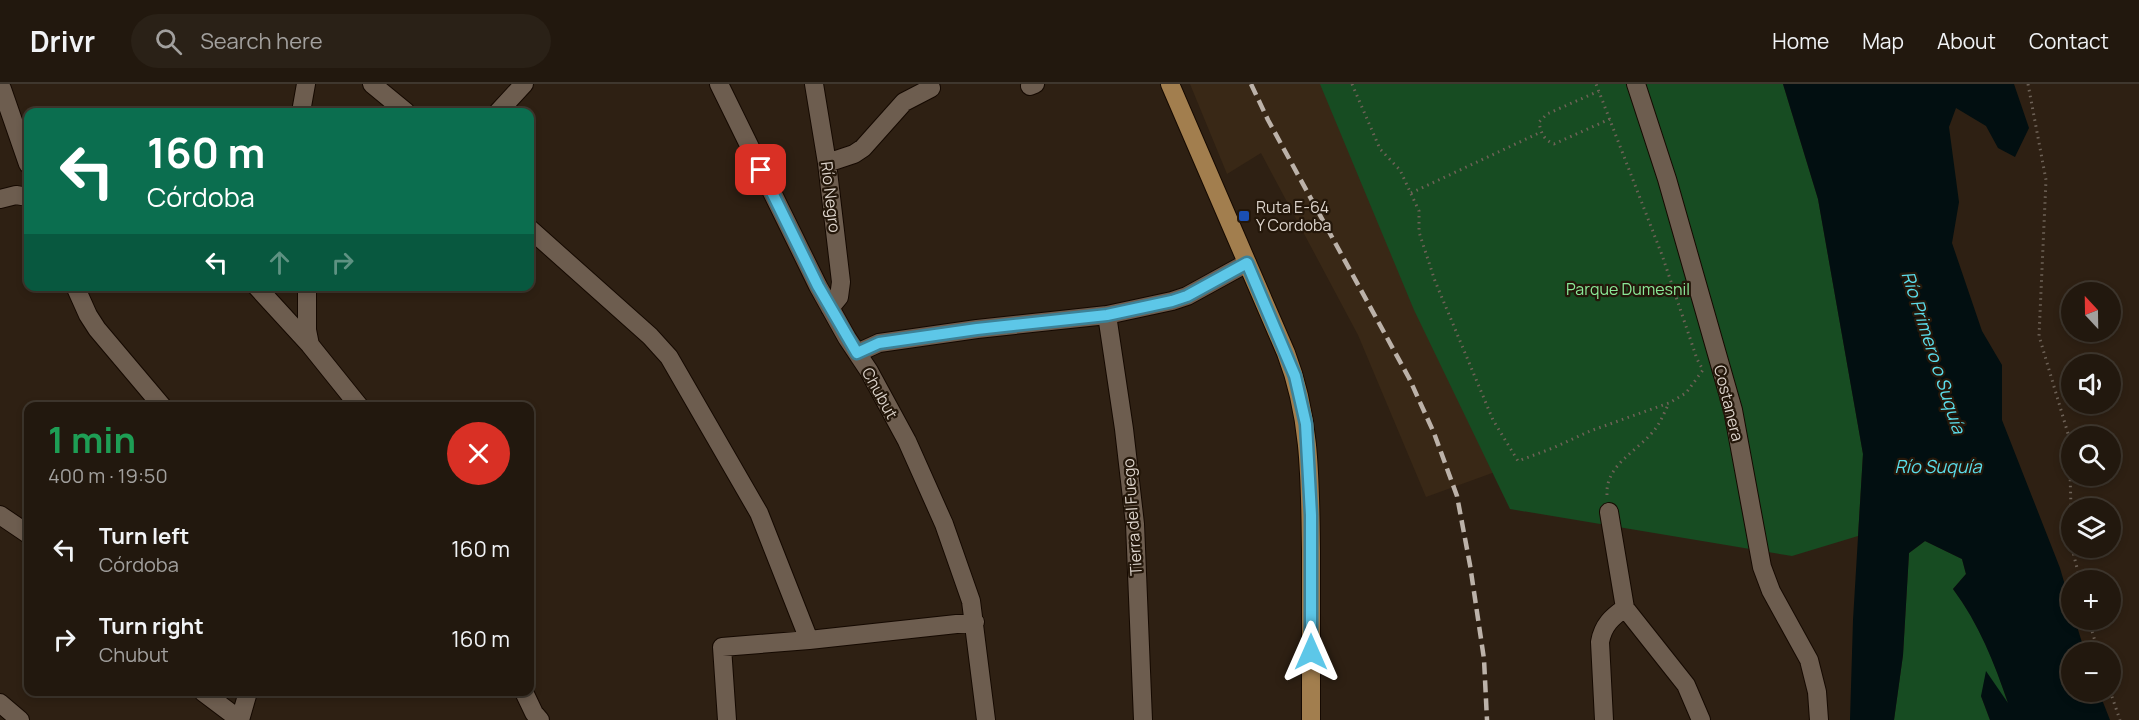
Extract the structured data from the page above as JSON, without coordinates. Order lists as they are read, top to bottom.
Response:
{
  "streets": {
    "street": [
      "Río Negro",
      "Chubut",
      "Costanera",
      "Tierra del Fuego"
    ]
  },
  "crossings": [
    ["Río Negro", "Chubut"]
  ],
  "water": ["Río Primero o Suquía", "Río Suquía"],
  "parks": ["Parque Dumesnil"],
  "places": {
    "transit": ["Ruta E-64 Y Cordoba"]
  },
  "north": "top",
  "page": {
    "header": "Drivr",
    "search": "Search here",
    "nav": [
      "Home",
      "Map",
      "About",
      "Contact"
    ],
    "turn": ["160 m", "Córdoba"],
    "map_buttons": ["+", "−"],
    "heading": ["1 min", "400 m · 19:50"],
    "list": [
      {
        "name": "Turn left",
        "note": "Córdoba",
        "value": "160 m"
      },
      {
        "name": "Turn right",
        "note": "Chubut",
        "value": "160 m"
      }
    ]
  }
}
